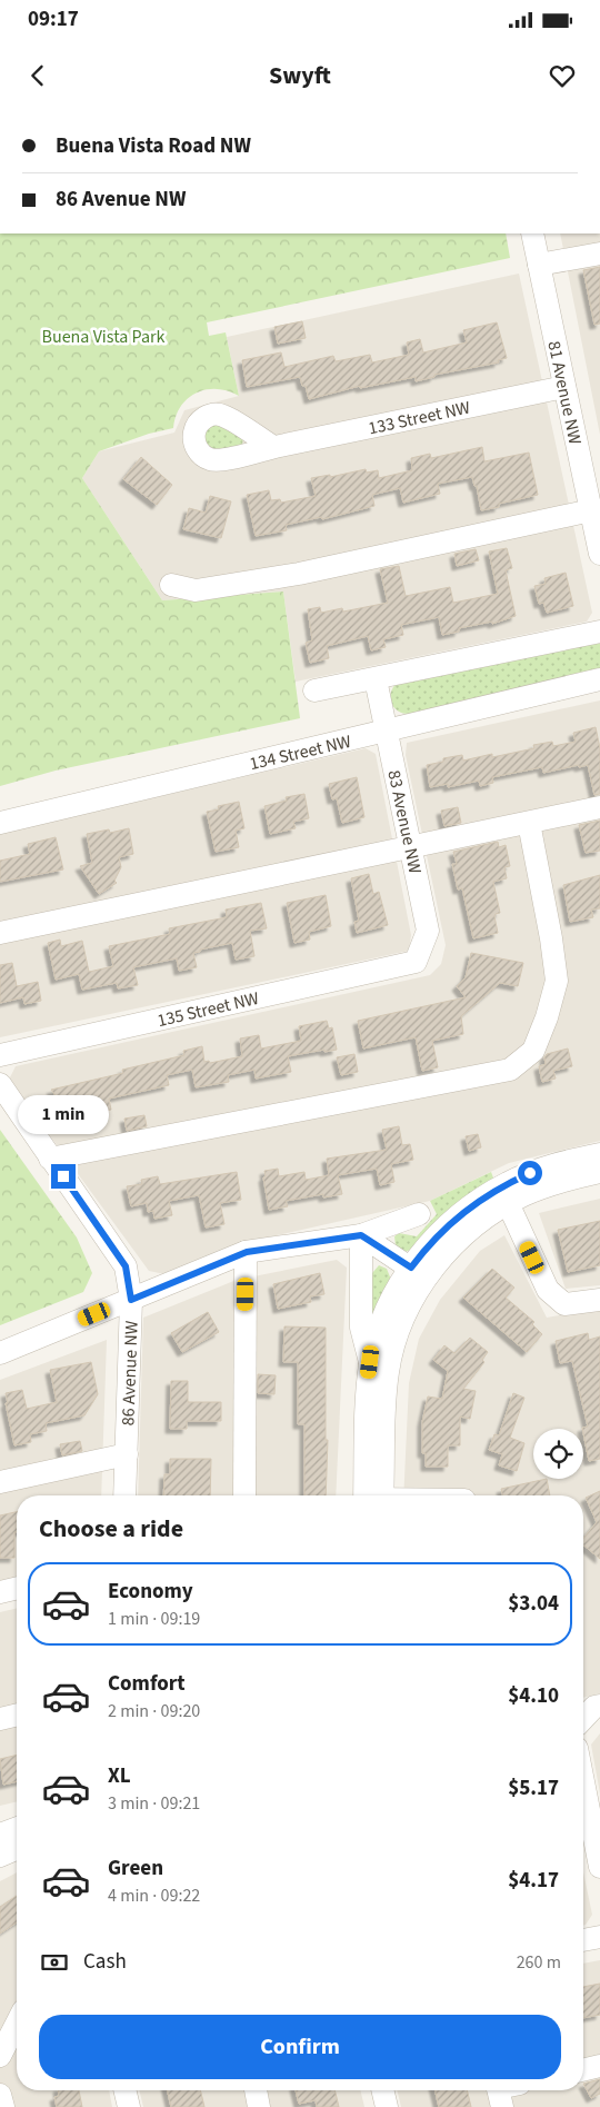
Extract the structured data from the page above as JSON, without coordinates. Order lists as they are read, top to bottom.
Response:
{
  "streets": {
    "street": [
      "81 Avenue NW",
      "133 Street NW",
      "134 Street NW",
      "83 Avenue NW",
      "135 Street NW",
      "86 Avenue NW"
    ]
  },
  "crossings": [
    ["81 Avenue NW", "133 Street NW"],
    ["134 Street NW", "83 Avenue NW"],
    ["83 Avenue NW", "135 Street NW"]
  ],
  "parks": ["Buena Vista Park"],
  "page": {
    "status": "09:17",
    "header": "Swyft",
    "banner": ["Buena Vista Road NW", "86 Avenue NW"],
    "bubble": "1 min",
    "heading": "Choose a ride",
    "list": [
      {
        "name": "Economy",
        "note": "1 min · 09:19",
        "value": "$3.04"
      },
      {
        "name": "Comfort",
        "note": "2 min · 09:20",
        "value": "$4.10"
      },
      {
        "name": "XL",
        "note": "3 min · 09:21",
        "value": "$5.17"
      },
      {
        "name": "Green",
        "note": "4 min · 09:22",
        "value": "$4.17"
      }
    ],
    "pay": ["Cash", "260 m"],
    "buttons": "Confirm"
  }
}
